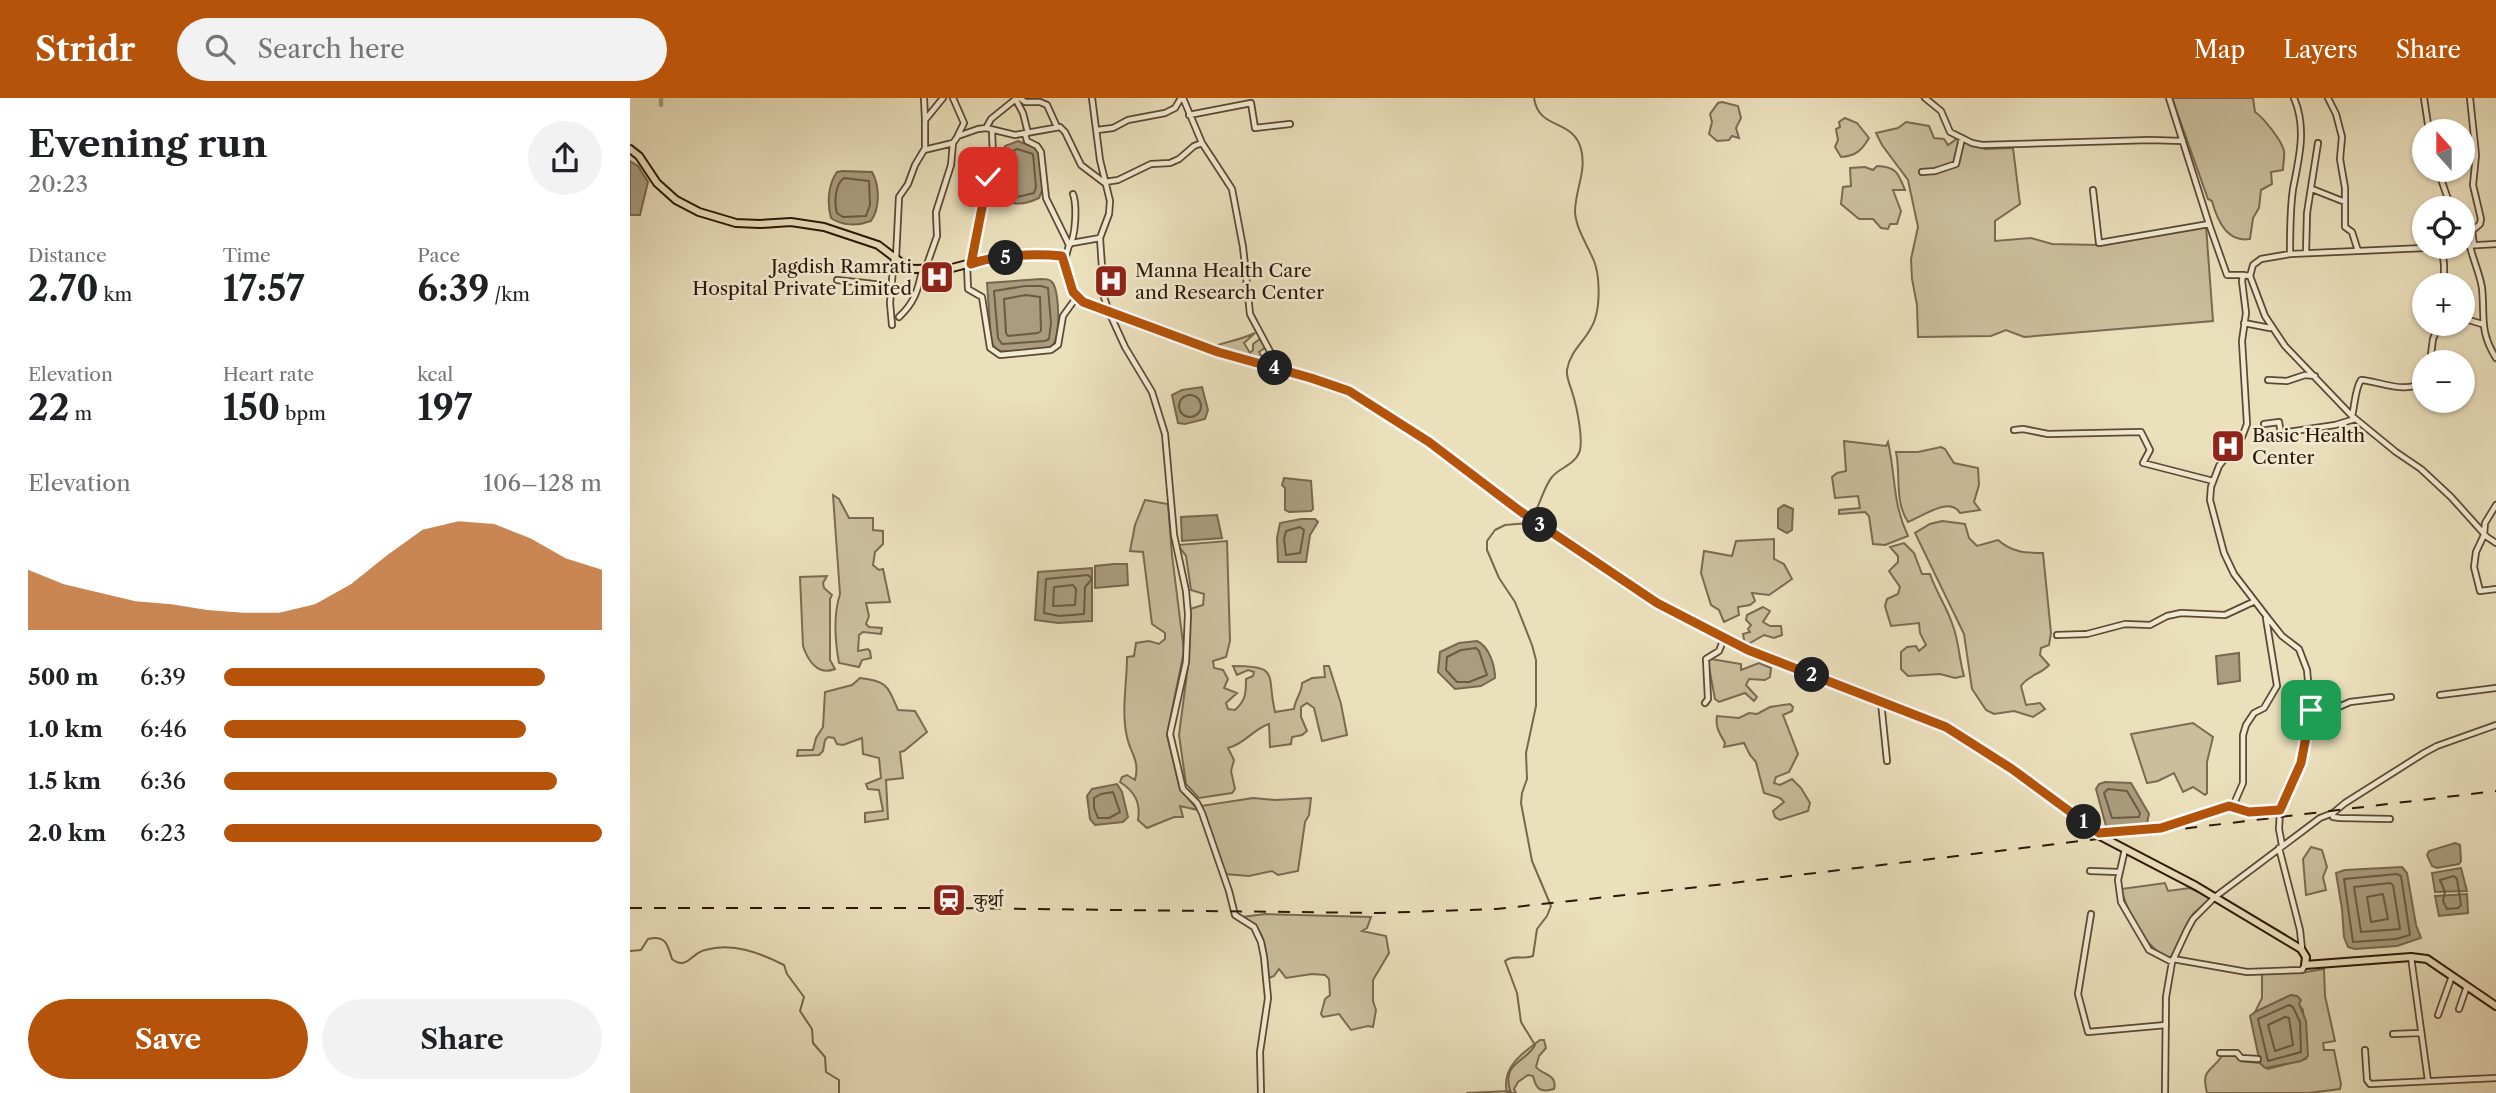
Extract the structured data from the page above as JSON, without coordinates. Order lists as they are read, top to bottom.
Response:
{
  "places": {
    "hospital": ["Jagdish Ramrati Hospital Private Limited", "Manna Health Care and Research Center", "Basic Health Center"],
    "station": ["कुर्था"]
  },
  "north": "top",
  "page": {
    "header": "Stridr",
    "search": "Search here",
    "nav": ["Map", "Layers", "Share"],
    "heading": ["Evening run", "20:23"],
    "map_buttons": ["+", "−"],
    "stats": [
      ["Distance", "2.70 km"],
      ["Time", "17:57"],
      ["Pace", "6:39 /km"],
      ["Elevation", "22 m"],
      ["Heart rate", "150 bpm"],
      ["kcal", "197"]
    ],
    "pins": [
      "5",
      "4",
      "3",
      "2",
      "1"
    ],
    "chart": ["Elevation", "106–128 m"],
    "list": [
      {
        "name": "500 m",
        "note": "6:39"
      },
      {
        "name": "1.0 km",
        "note": "6:46"
      },
      {
        "name": "1.5 km",
        "note": "6:36"
      },
      {
        "name": "2.0 km",
        "note": "6:23"
      }
    ],
    "buttons": ["Save", "Share"]
  }
}
